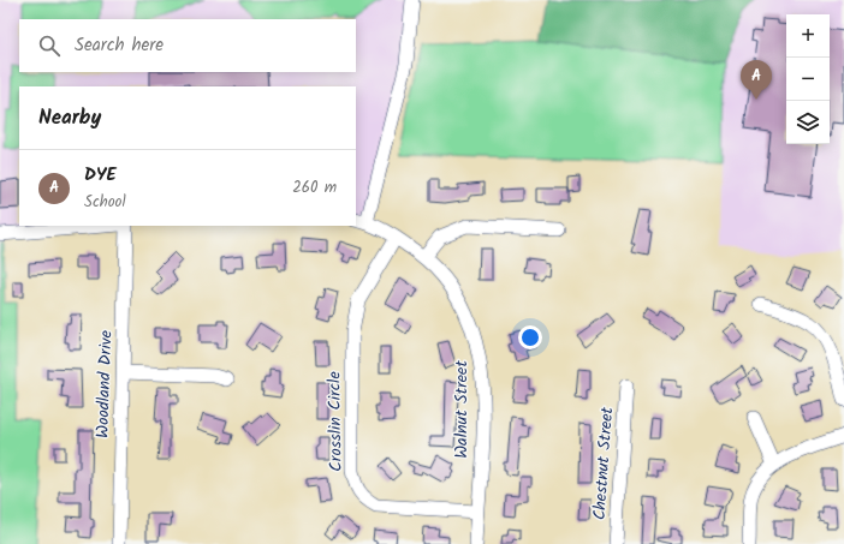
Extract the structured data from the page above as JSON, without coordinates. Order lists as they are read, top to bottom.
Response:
{
  "streets": {
    "street": [
      "Woodland Drive",
      "Walnut Street",
      "Crosslin Circle",
      "Chestnut Street"
    ]
  },
  "crossings": [
    ["Walnut Street", "Crosslin Circle"]
  ],
  "page": {
    "map_buttons": ["+", "−"],
    "search": "Search here",
    "pins": "A",
    "heading": "Nearby",
    "list": [
      {
        "mark": "A",
        "name": "DYE",
        "note": "School",
        "value": "260 m"
      }
    ]
  }
}
